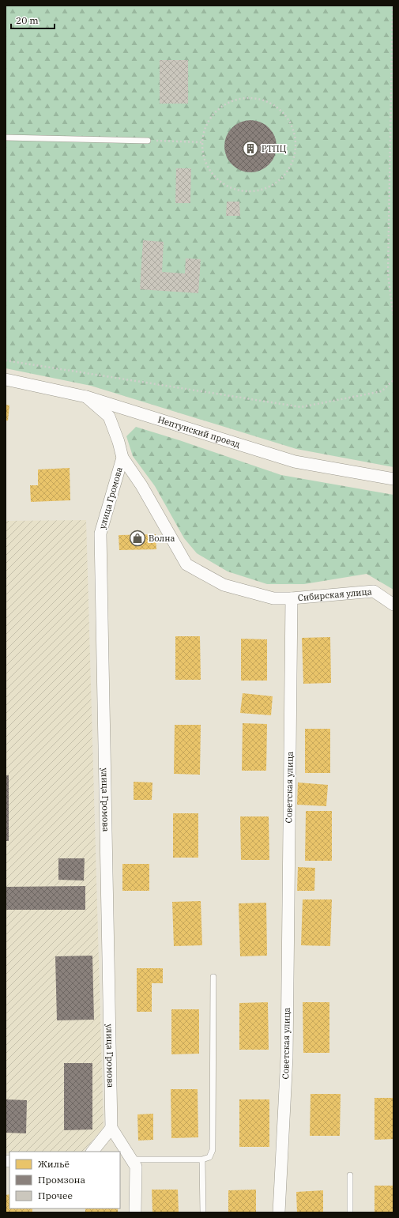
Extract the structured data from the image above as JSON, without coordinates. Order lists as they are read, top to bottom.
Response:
{
  "streets": {
    "street": [
      "Нептунский проезд",
      "улица Громова",
      "Сибирская улица",
      "Советская улица"
    ]
  },
  "crossings": [
    ["Нептунский проезд", "улица Громова"],
    ["Сибирская улица", "Советская улица"]
  ],
  "places": {
    "building": ["РТПЦ"],
    "shop": ["Волна"]
  },
  "legend": ["Жильё", "Промзона", "Прочее"],
  "scale_bar": "20 m"
}
